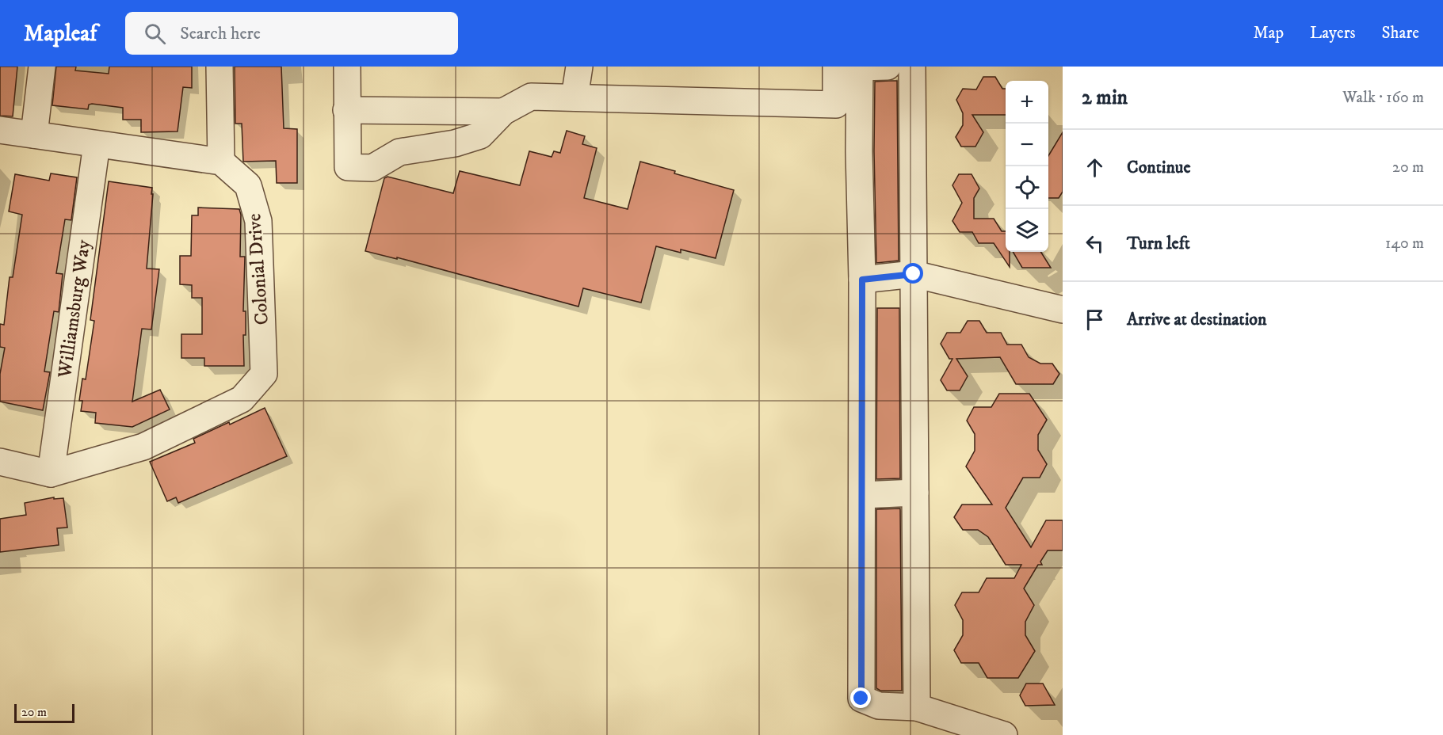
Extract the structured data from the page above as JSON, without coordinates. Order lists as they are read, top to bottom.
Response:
{
  "streets": {
    "street": ["Colonial Drive", "Williamsburg Way"]
  },
  "crossings": [
    ["Colonial Drive", "Williamsburg Way"]
  ],
  "scale_bar": "20 m",
  "page": {
    "header": "Mapleaf",
    "search": "Search here",
    "nav": ["Map", "Layers", "Share"],
    "heading": ["2 min", "Walk · 160 m"],
    "map_buttons": ["+", "−"],
    "list": [
      ["Continue", "20 m"],
      ["Turn left", "140 m"],
      "Arrive at destination"
    ],
    "scale": "20 m"
  }
}
